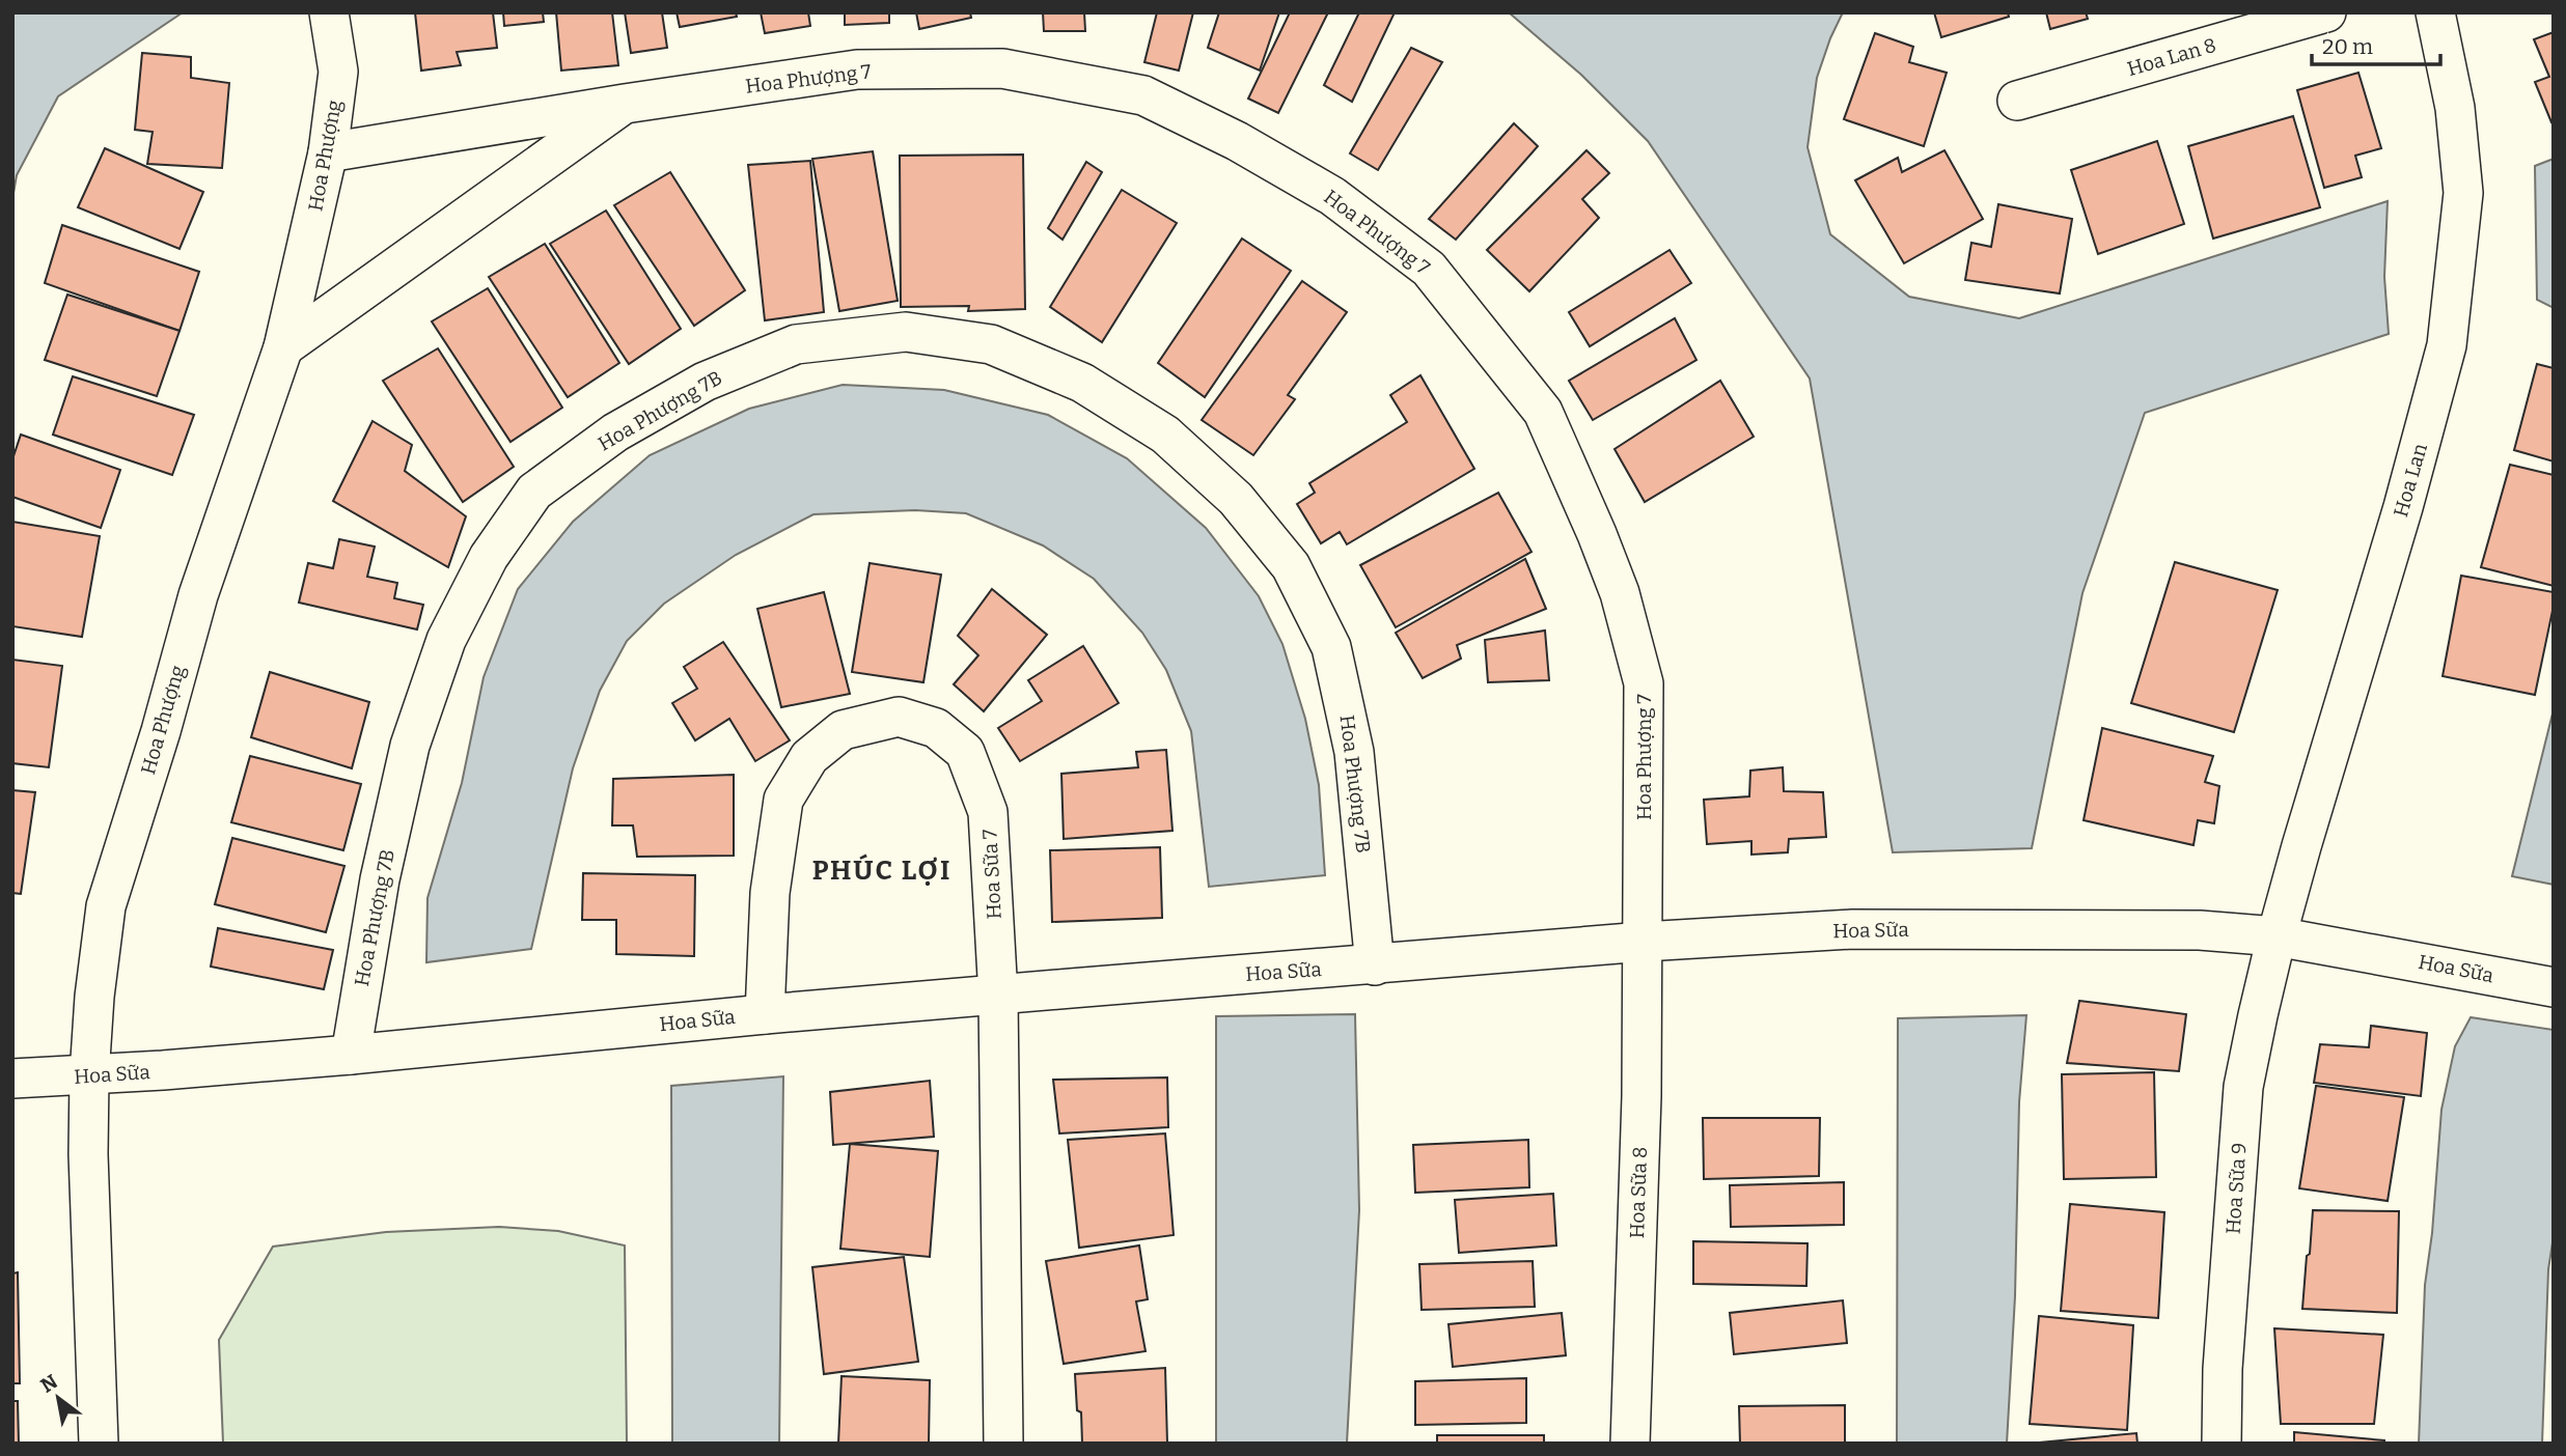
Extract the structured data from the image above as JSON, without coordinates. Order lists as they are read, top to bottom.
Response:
{
  "streets": {
    "street": [
      "Hoa Lan 8",
      "Hoa Phượng 7",
      "Hoa Phượng",
      "Hoa Phượng 7B",
      "Hoa Lan",
      "Hoa Sữa 7",
      "Hoa Sữa",
      "Hoa Sữa 9",
      "Hoa Sữa 8"
    ]
  },
  "crossings": [
    ["Hoa Phượng 7", "Hoa Phượng"],
    ["Hoa Phượng 7", "Hoa Sữa"],
    ["Hoa Phượng 7", "Hoa Sữa 8"],
    ["Hoa Phượng", "Hoa Sữa"],
    ["Hoa Phượng 7B", "Hoa Sữa"],
    ["Hoa Lan", "Hoa Sữa"],
    ["Hoa Lan", "Hoa Sữa 9"],
    ["Hoa Sữa 7", "Hoa Sữa"],
    ["Hoa Sữa", "Hoa Sữa 9"],
    ["Hoa Sữa", "Hoa Sữa 8"]
  ],
  "districts": ["PHÚC LỢI"],
  "scale_bar": "20 m",
  "north": "top left"
}
